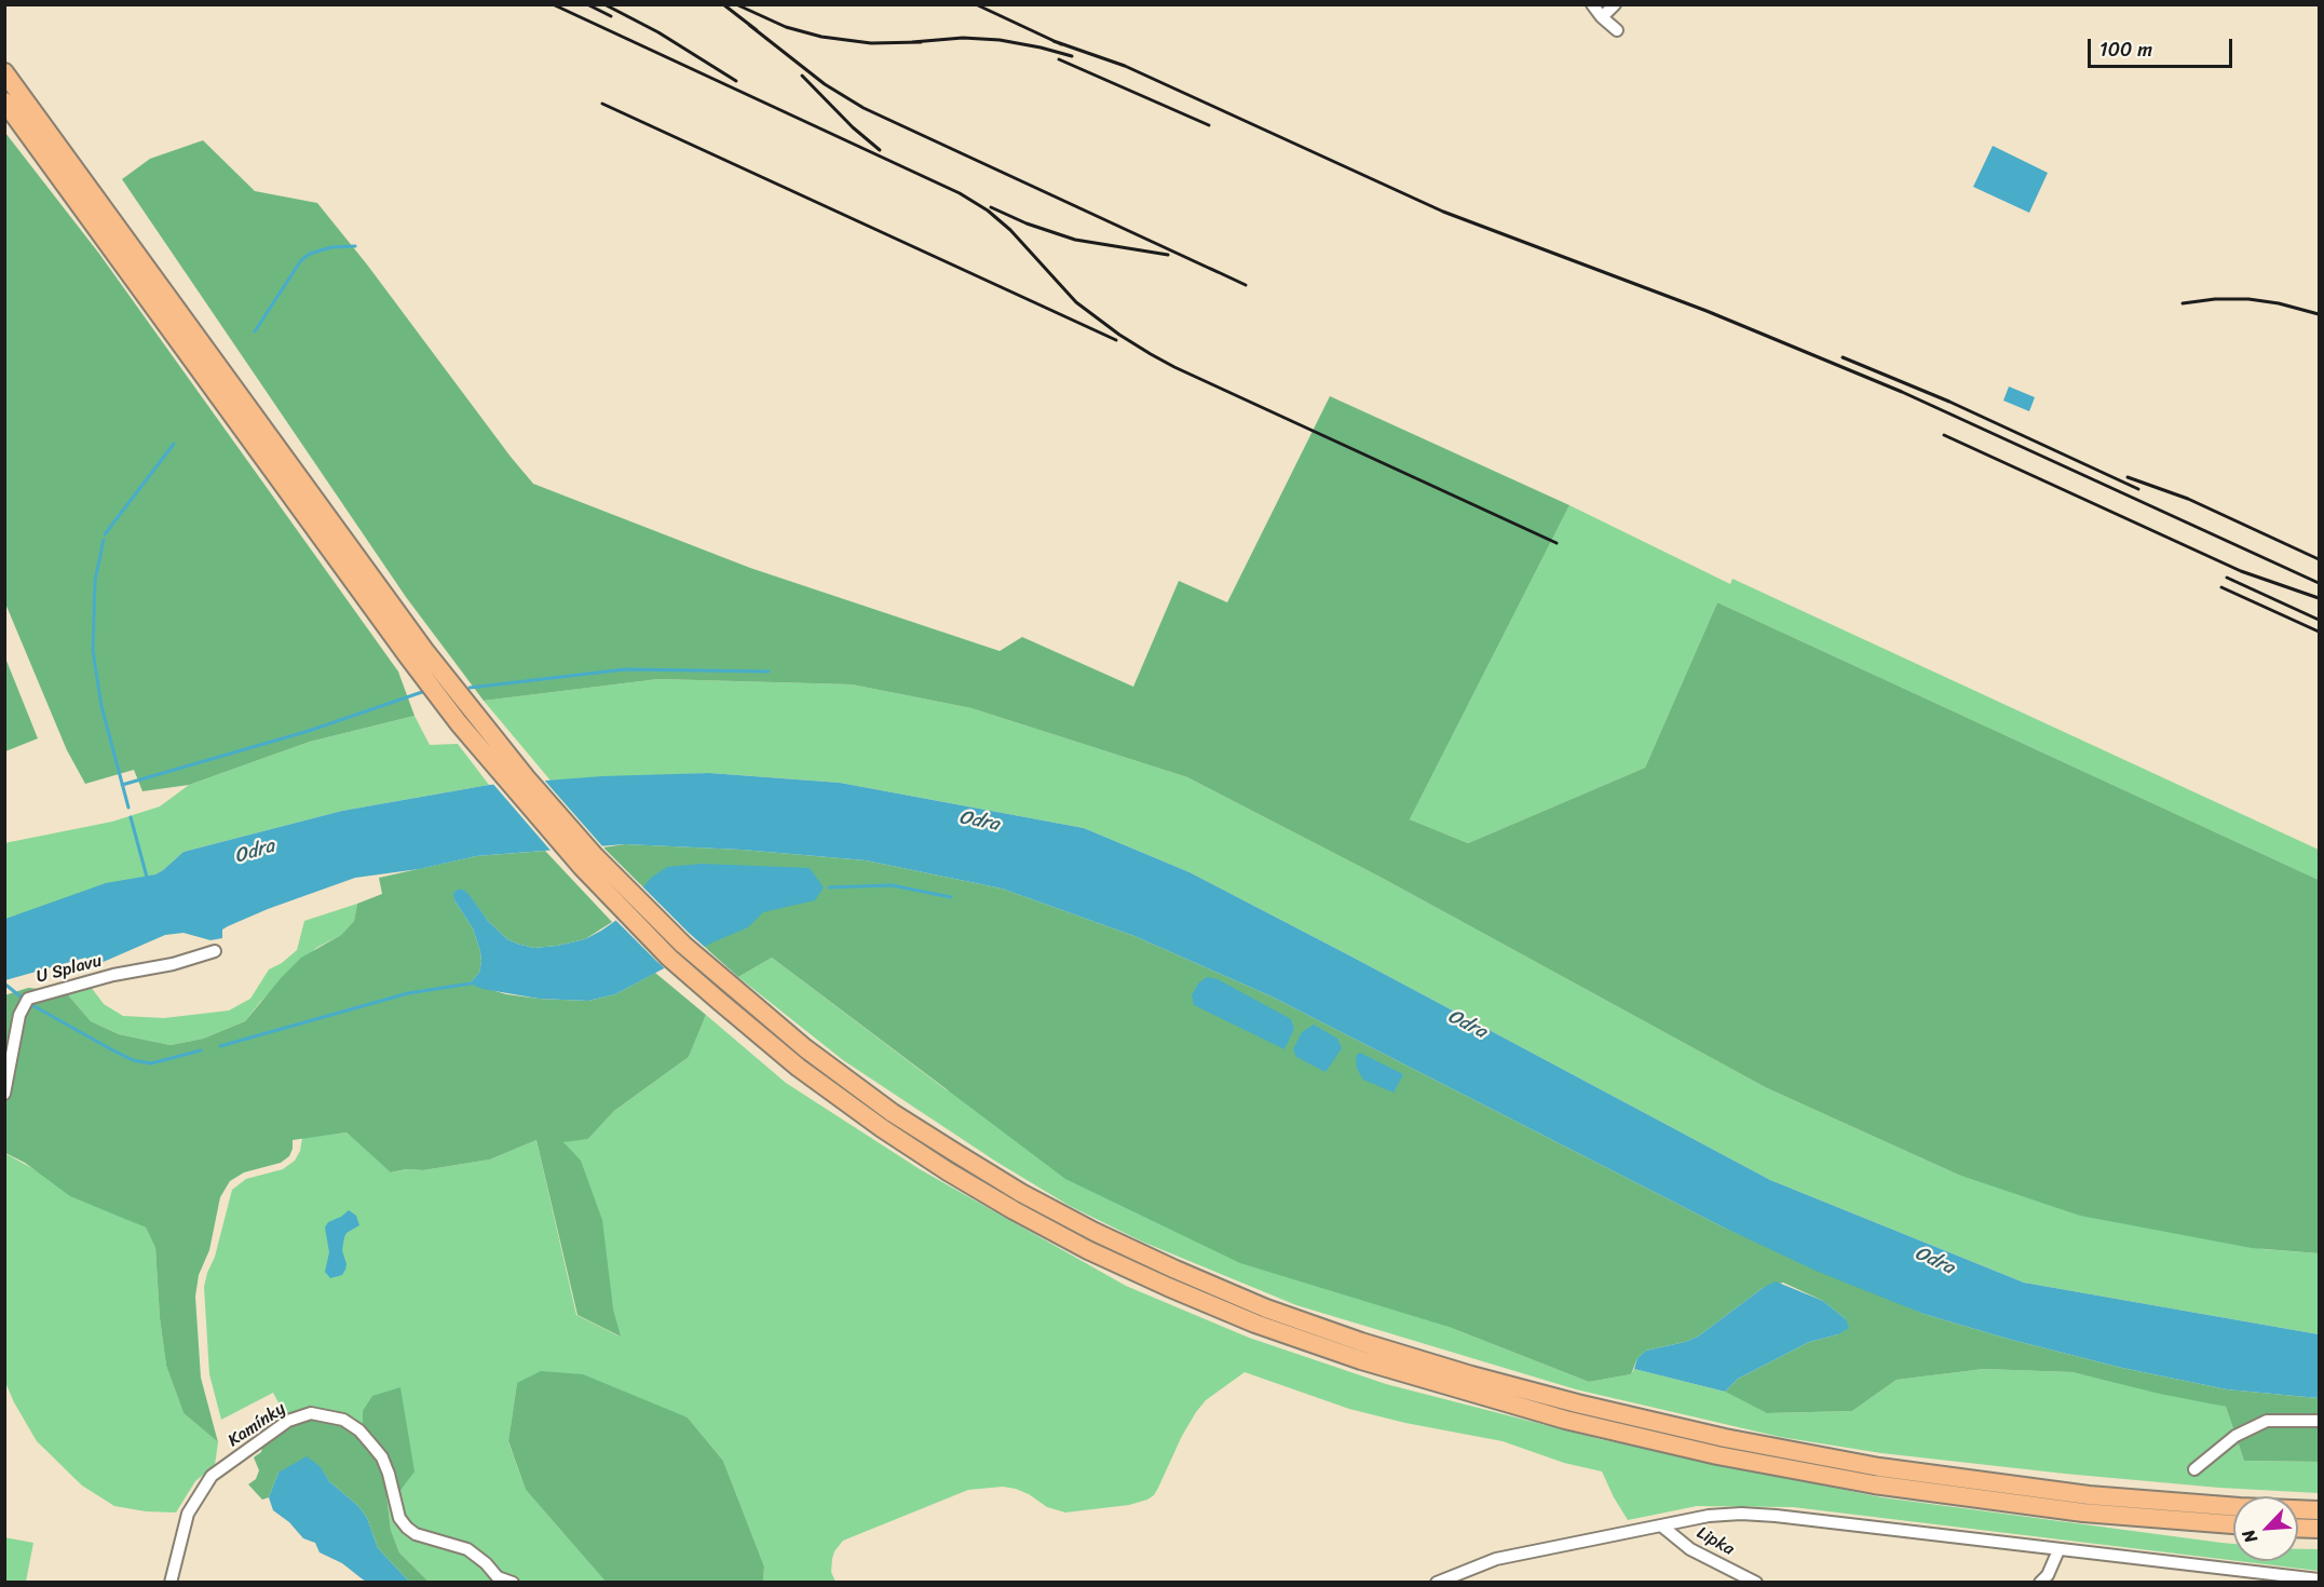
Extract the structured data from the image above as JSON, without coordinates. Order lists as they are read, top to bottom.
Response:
{
  "streets": {
    "street": ["U Splavu", "Kamínky", "Lipka"]
  },
  "water": ["Odra"],
  "scale_bar": "100 m",
  "north": "bottom left"
}
